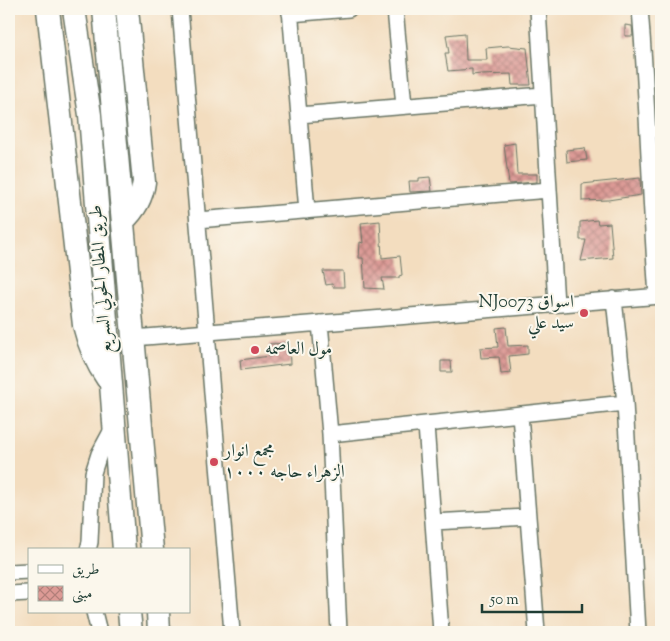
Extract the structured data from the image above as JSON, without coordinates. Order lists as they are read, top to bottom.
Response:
{
  "streets": {
    "highway": ["طريق المطار الحولي السريع"]
  },
  "places": ["NJ0073 اسواق سيد علي", "مول العاصمه", "مجمع انوار الزهراء حاجه ١٠٠٠"],
  "legend": ["طريق", "مبنى"],
  "scale_bar": "50 m"
}
